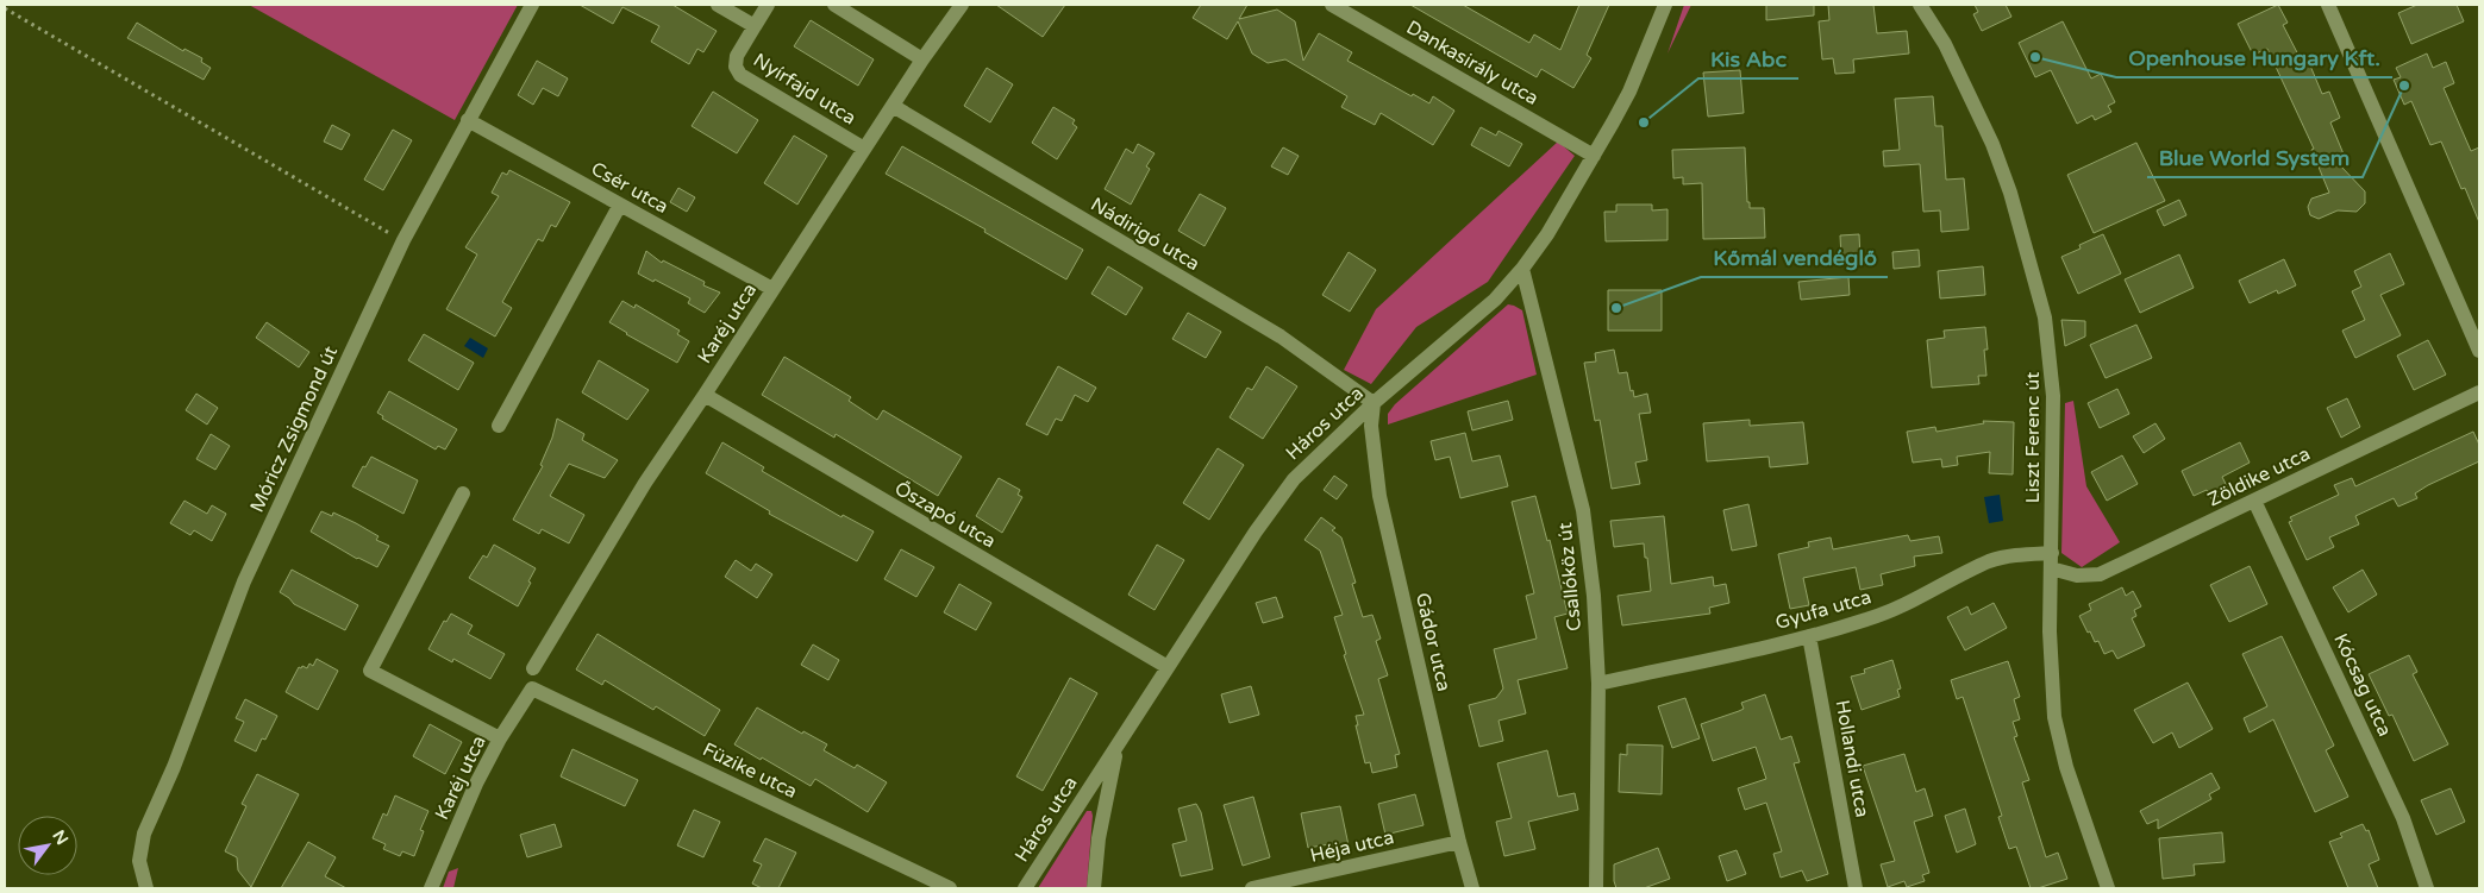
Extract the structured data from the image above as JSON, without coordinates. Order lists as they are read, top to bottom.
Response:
{
  "streets": {
    "street": [
      "Dankasirály utca",
      "Nyírfajd utca",
      "Csér utca",
      "Nádirigó utca",
      "Karéj utca",
      "Háros utca",
      "Móricz Zsigmond út",
      "Liszt Ferenc út",
      "Zöldike utca",
      "Őszapó utca",
      "Csallóköz út",
      "Gyufa utca",
      "Gádor utca",
      "Kócsag utca",
      "Hollandi utca",
      "Füzike utca",
      "Héja utca"
    ]
  },
  "crossings": [
    ["Dankasirály utca", "Háros utca"],
    ["Nyírfajd utca", "Karéj utca"],
    ["Csér utca", "Karéj utca"],
    ["Csér utca", "Móricz Zsigmond út"],
    ["Nádirigó utca", "Karéj utca"],
    ["Nádirigó utca", "Háros utca"],
    ["Nádirigó utca", "Gádor utca"],
    ["Karéj utca", "Őszapó utca"],
    ["Karéj utca", "Füzike utca"],
    ["Háros utca", "Őszapó utca"],
    ["Háros utca", "Csallóköz út"],
    ["Háros utca", "Gádor utca"],
    ["Liszt Ferenc út", "Zöldike utca"],
    ["Liszt Ferenc út", "Gyufa utca"],
    ["Zöldike utca", "Kócsag utca"],
    ["Csallóköz út", "Gyufa utca"],
    ["Gyufa utca", "Hollandi utca"],
    ["Gádor utca", "Héja utca"]
  ],
  "places": [
    "Openhouse Hungary Kft.",
    "Blue World System",
    "Kis Abc",
    "Kőmál vendéglő"
  ],
  "north": "top right"
}
